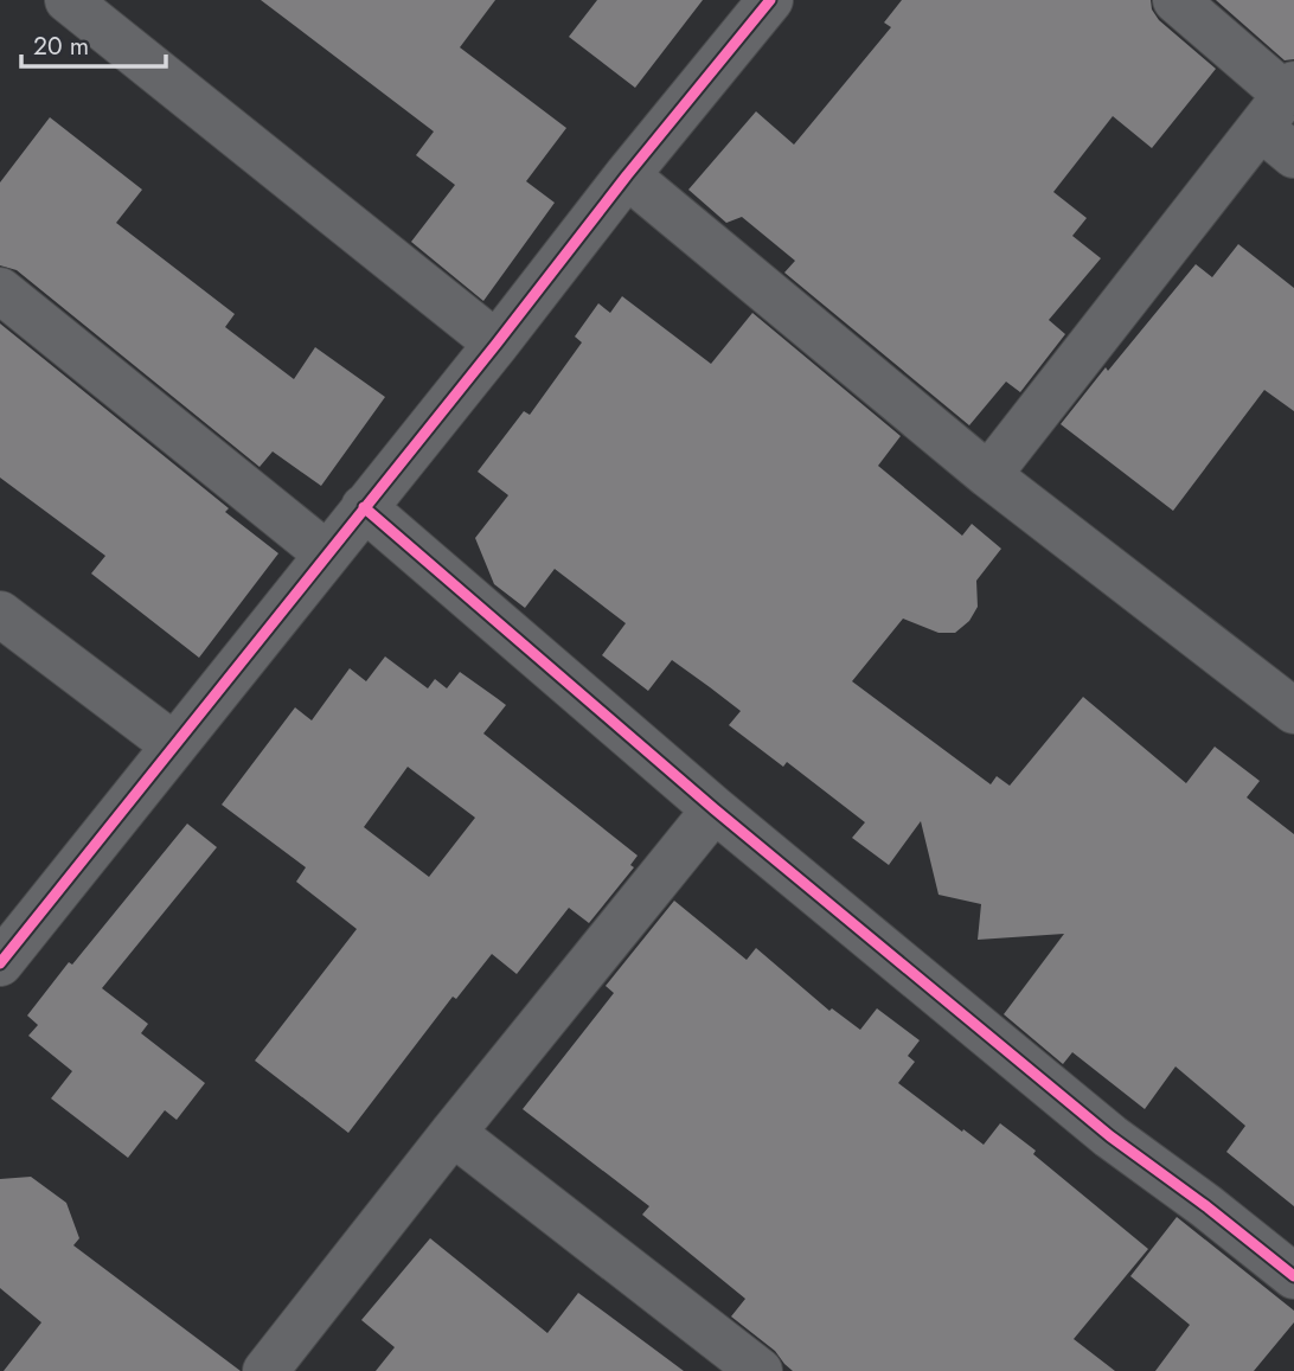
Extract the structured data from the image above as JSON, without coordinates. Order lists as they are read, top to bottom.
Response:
{
  "scale_bar": "20 m"
}
